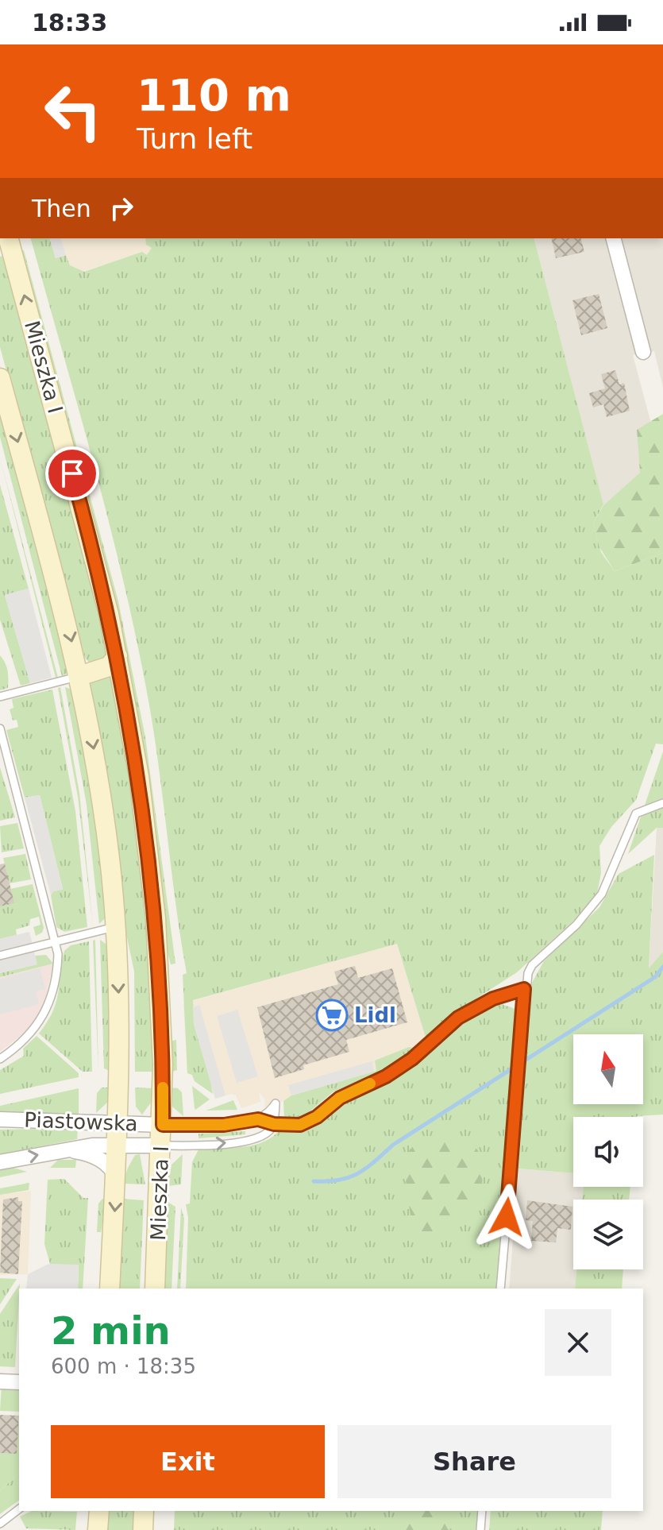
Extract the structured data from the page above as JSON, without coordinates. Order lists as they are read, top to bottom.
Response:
{
  "streets": {
    "street": ["Mieszka I", "Piastowska"]
  },
  "crossings": [
    ["Mieszka I", "Piastowska"]
  ],
  "places": {
    "supermarket": ["Lidl"]
  },
  "north": "top",
  "page": {
    "status": "18:33",
    "turn": ["110 m", "Turn left"],
    "then": "Then",
    "heading": ["2 min", "600 m · 18:35"],
    "buttons": ["Exit", "Share"]
  }
}
